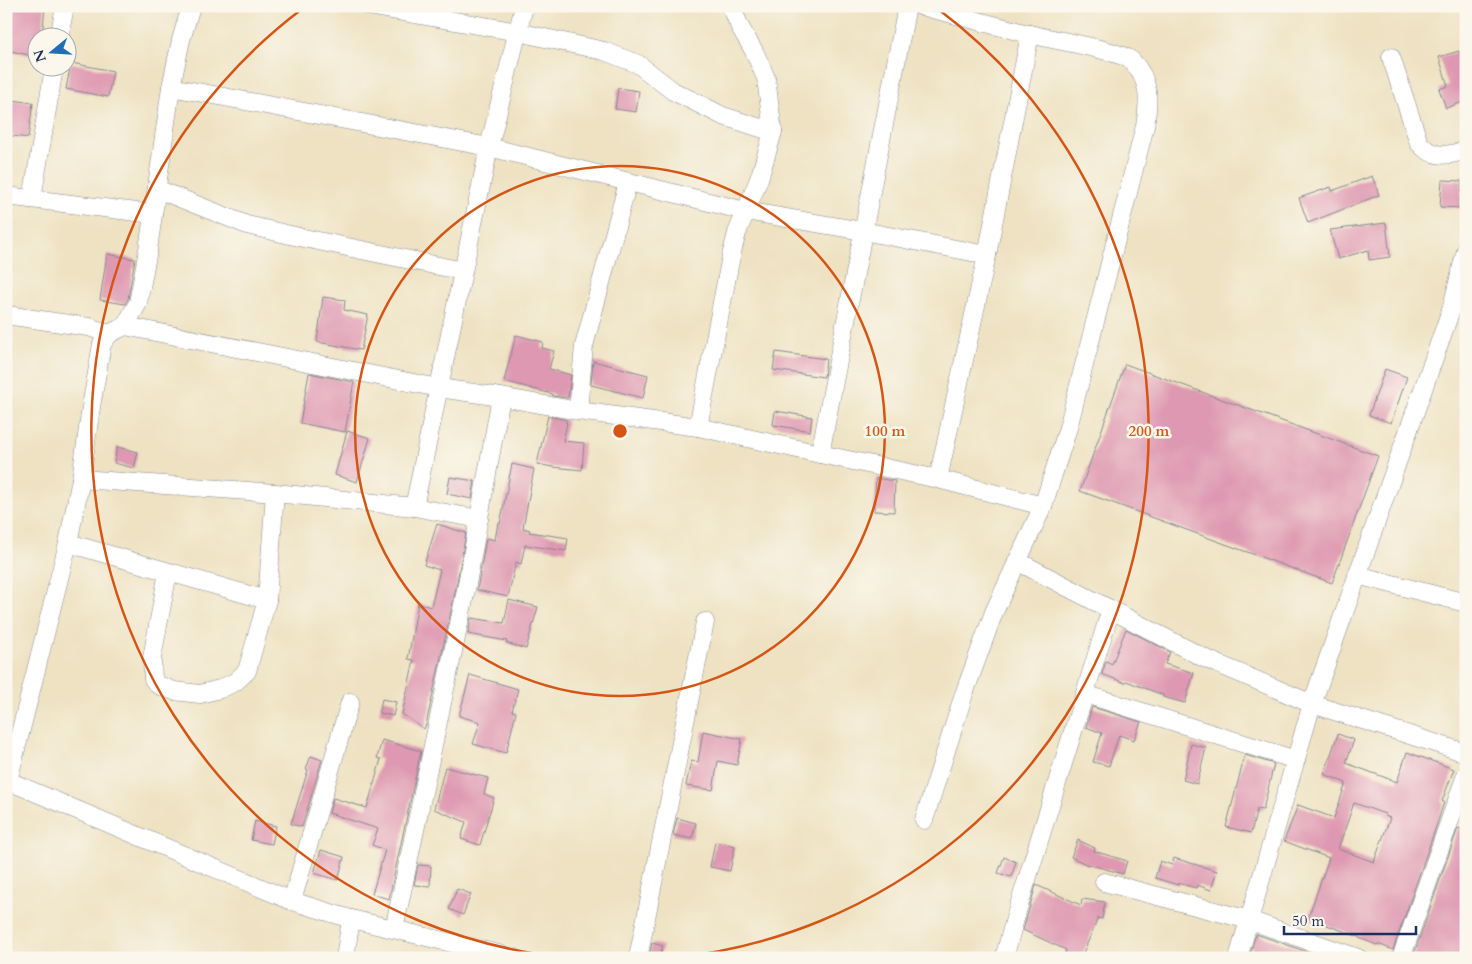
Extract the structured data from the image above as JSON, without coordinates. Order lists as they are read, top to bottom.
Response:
{
  "scale_bar": "50 m",
  "north": "left",
  "rings": ["100 m", "200 m"]
}
